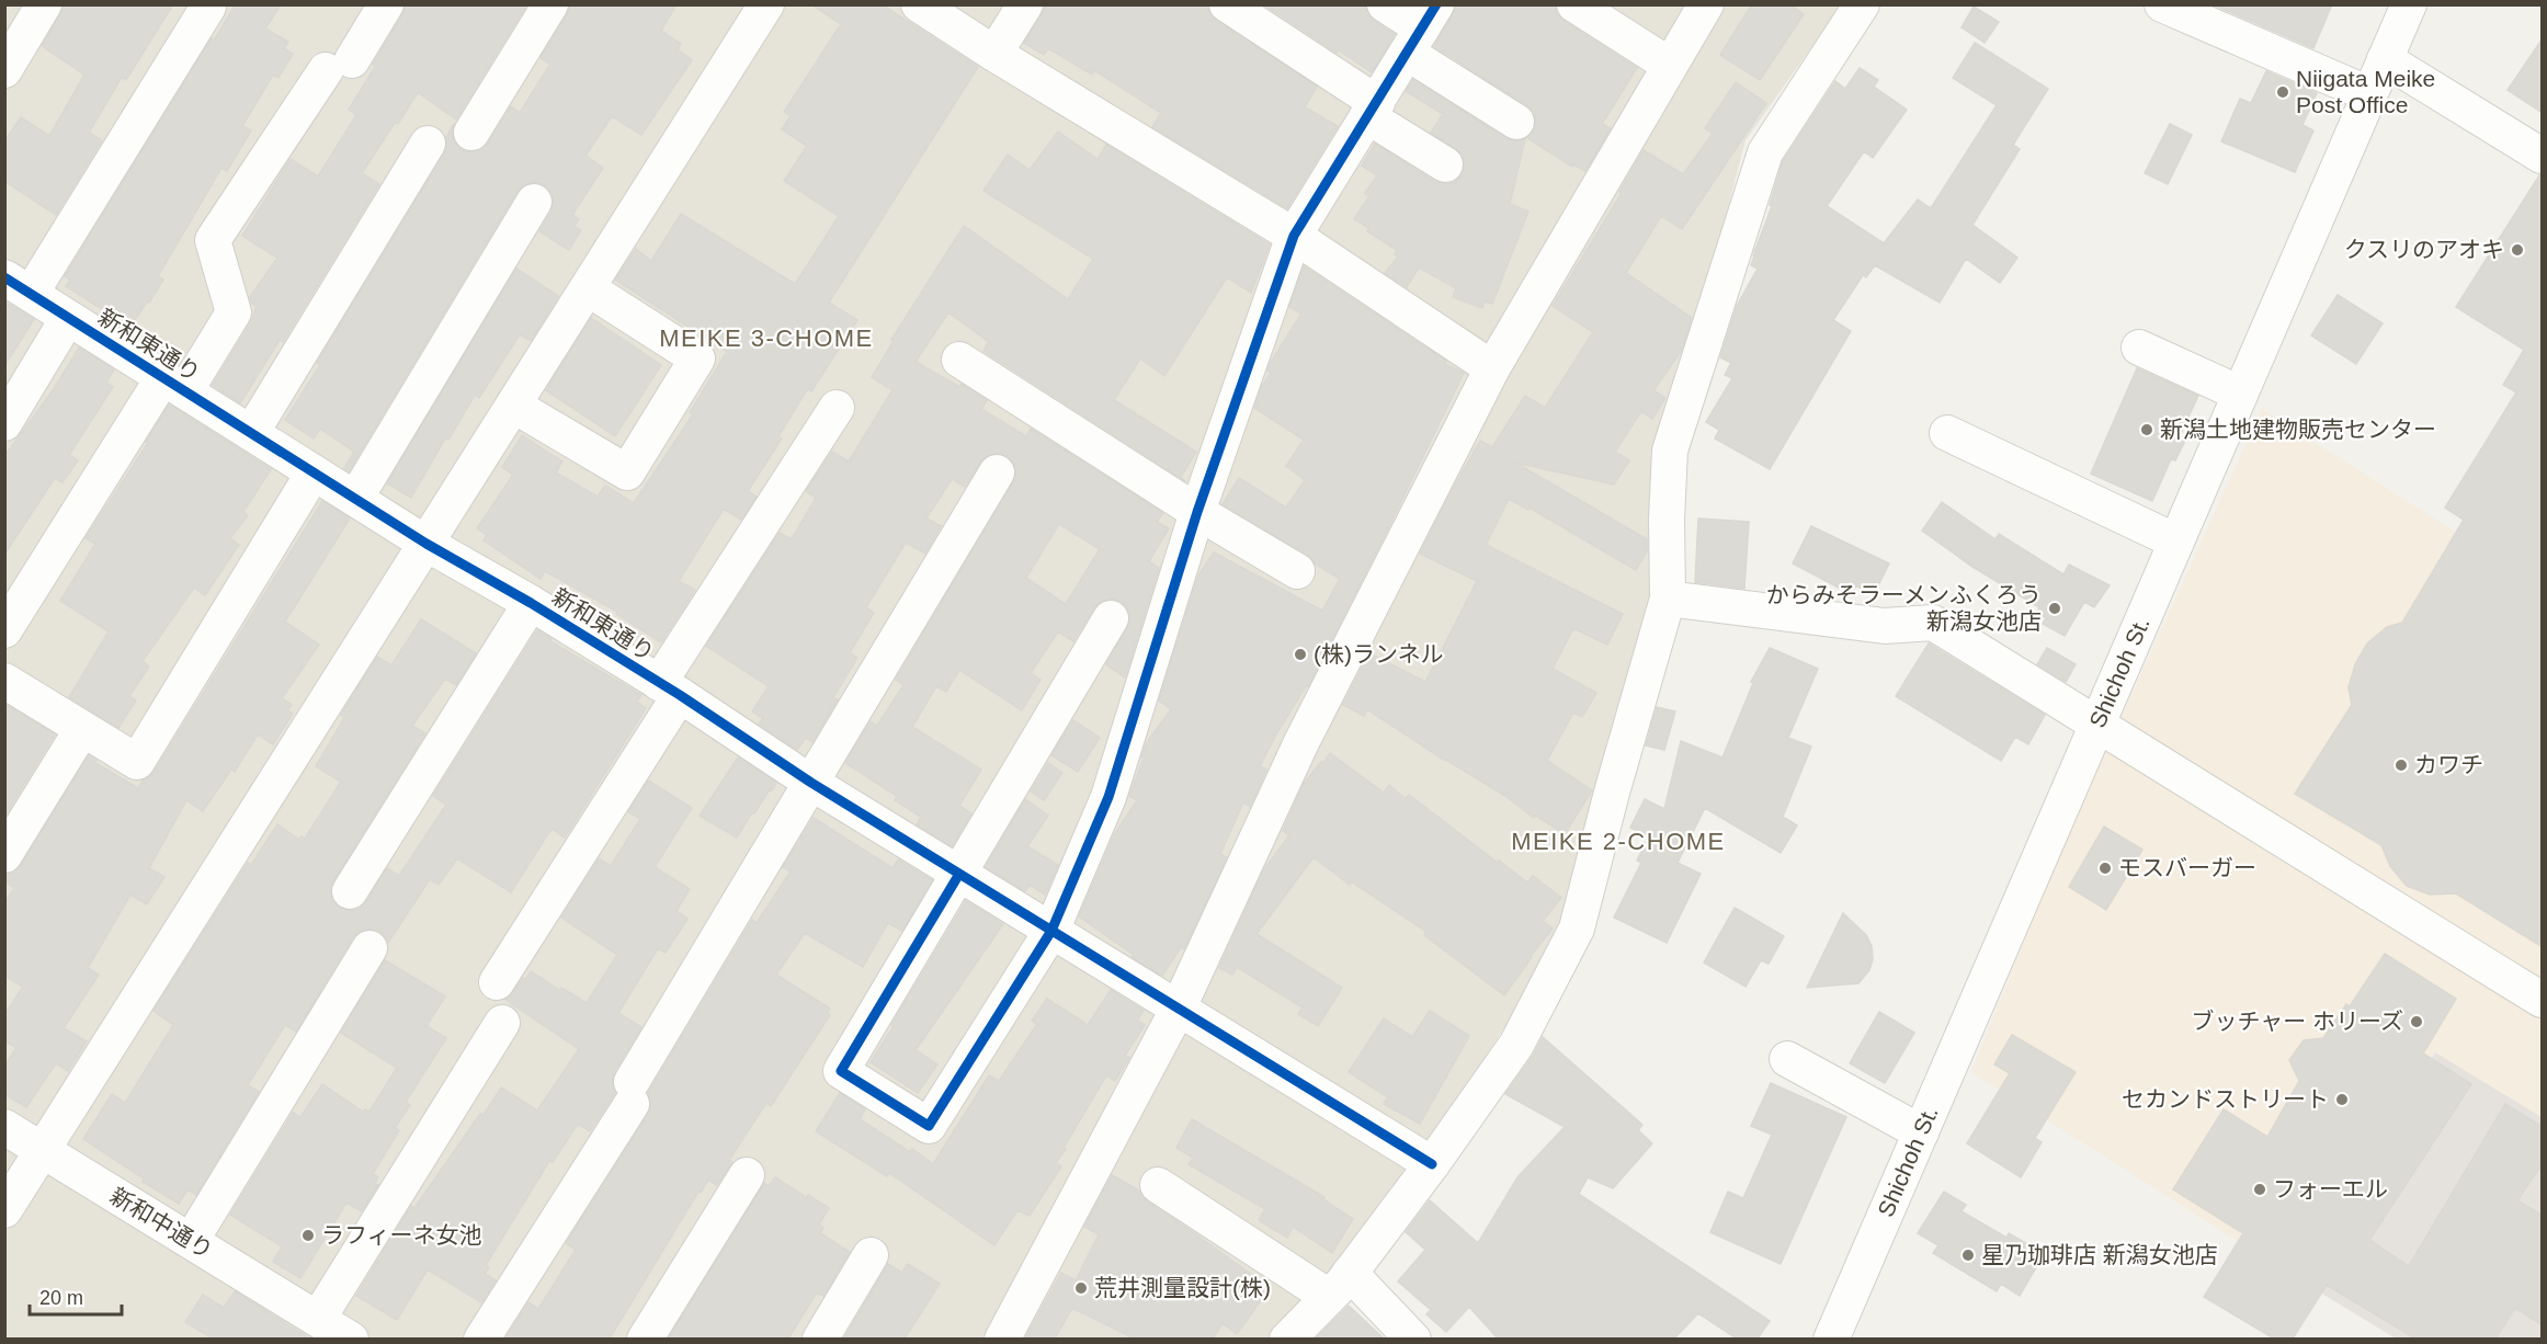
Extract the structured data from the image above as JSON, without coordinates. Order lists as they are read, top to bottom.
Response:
{
  "streets": {
    "street": ["新和東通り", "Shichoh St.", "新和中通り"]
  },
  "districts": ["MEIKE 3-CHOME", "MEIKE 2-CHOME"],
  "places": [
    "Niigata Meike Post Office",
    "クスリのアオキ",
    "新潟土地建物販売センター",
    "からみそラーメンふくろう 新潟女池店",
    "(株)ランネル",
    "カワチ",
    "モスバーガー",
    "ブッチャー ホリーズ",
    "セカンドストリート",
    "フォーエル",
    "ラフィーネ女池",
    "星乃珈琲店 新潟女池店",
    "荒井測量設計(株)"
  ],
  "scale_bar": "20 m"
}
